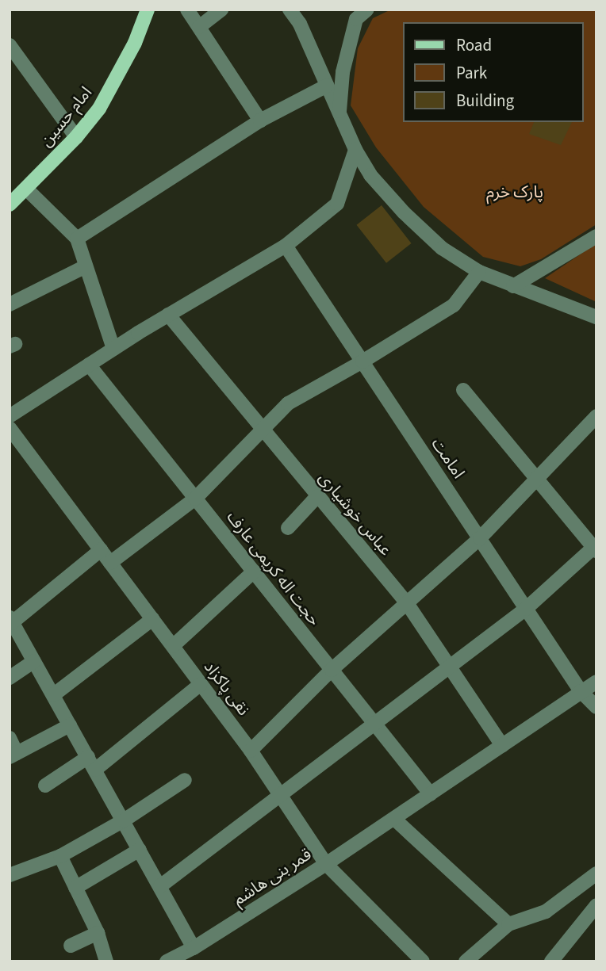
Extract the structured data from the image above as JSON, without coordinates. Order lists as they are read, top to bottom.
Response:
{
  "streets": {
    "main road": ["امام حسین"],
    "street": [
      "امامت",
      "عباس خوشیاری",
      "حجت اله کریمی عارف",
      "نقی پاکزاد",
      "قمر بنی هاشم"
    ]
  },
  "crossings": [
    ["امامت", "قمر بنی هاشم"],
    ["عباس خوشیاری", "قمر بنی هاشم"],
    ["حجت اله کریمی عارف", "قمر بنی هاشم"],
    ["نقی پاکزاد", "قمر بنی هاشم"]
  ],
  "parks": ["پارک خرم"],
  "legend": ["Road", "Park", "Building"]
}
